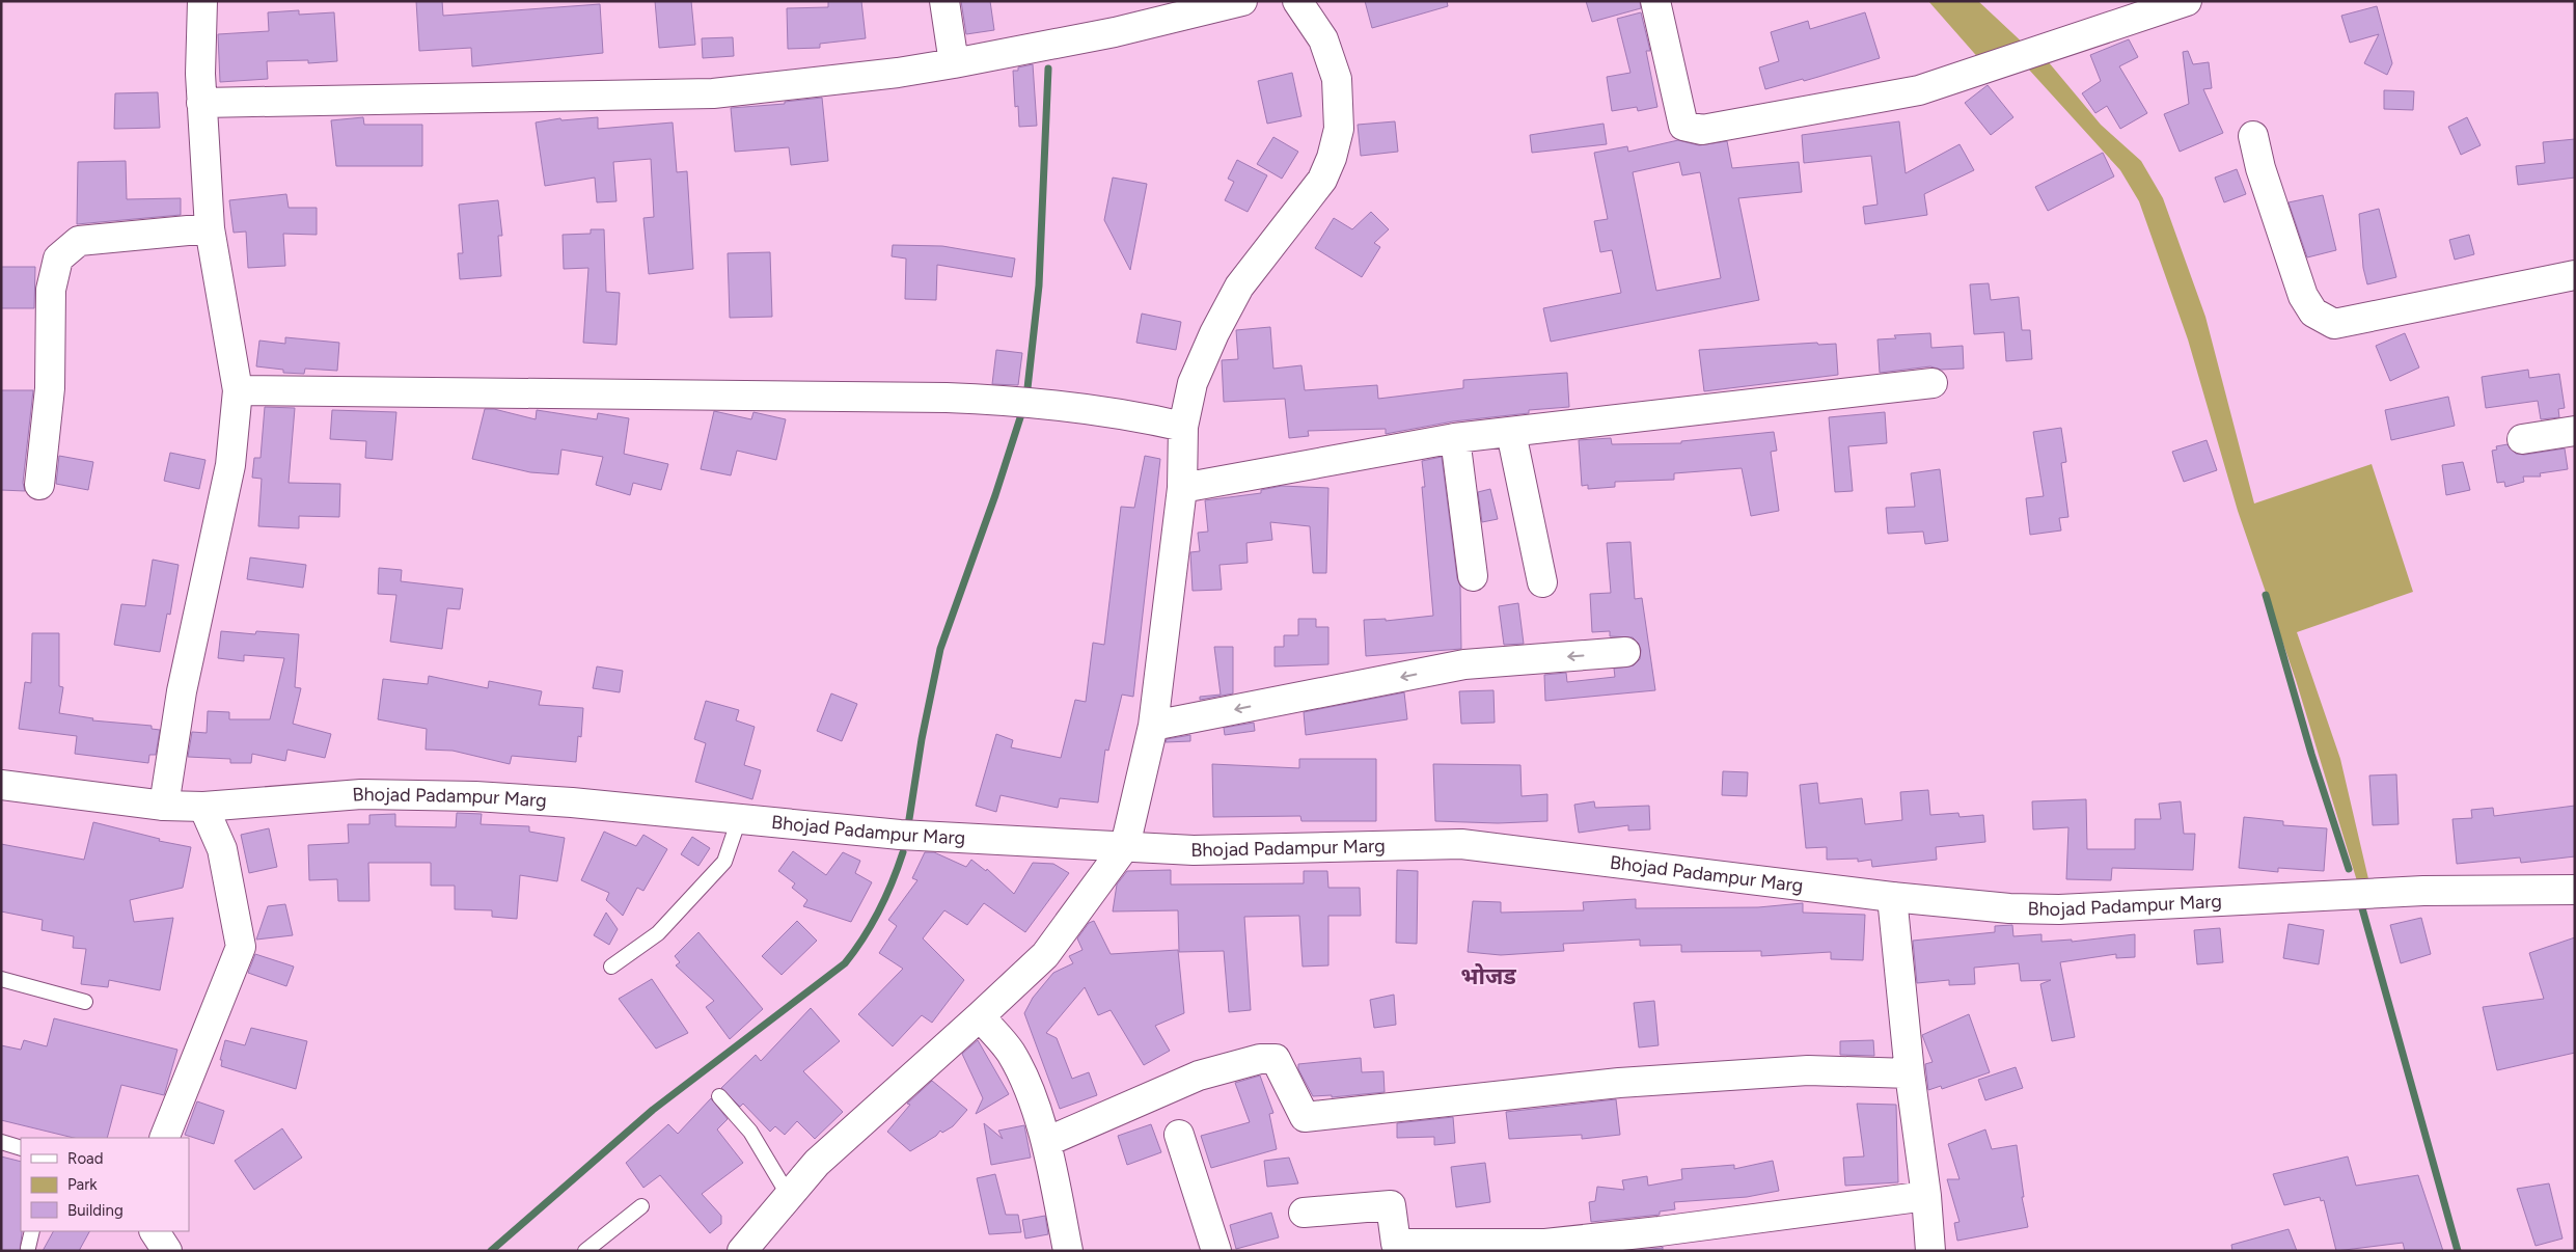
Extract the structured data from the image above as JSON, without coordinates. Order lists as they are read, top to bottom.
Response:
{
  "streets": {
    "street": ["Bhojad Padampur Marg"]
  },
  "districts": ["भोजड"],
  "legend": ["Road", "Park", "Building"]
}
